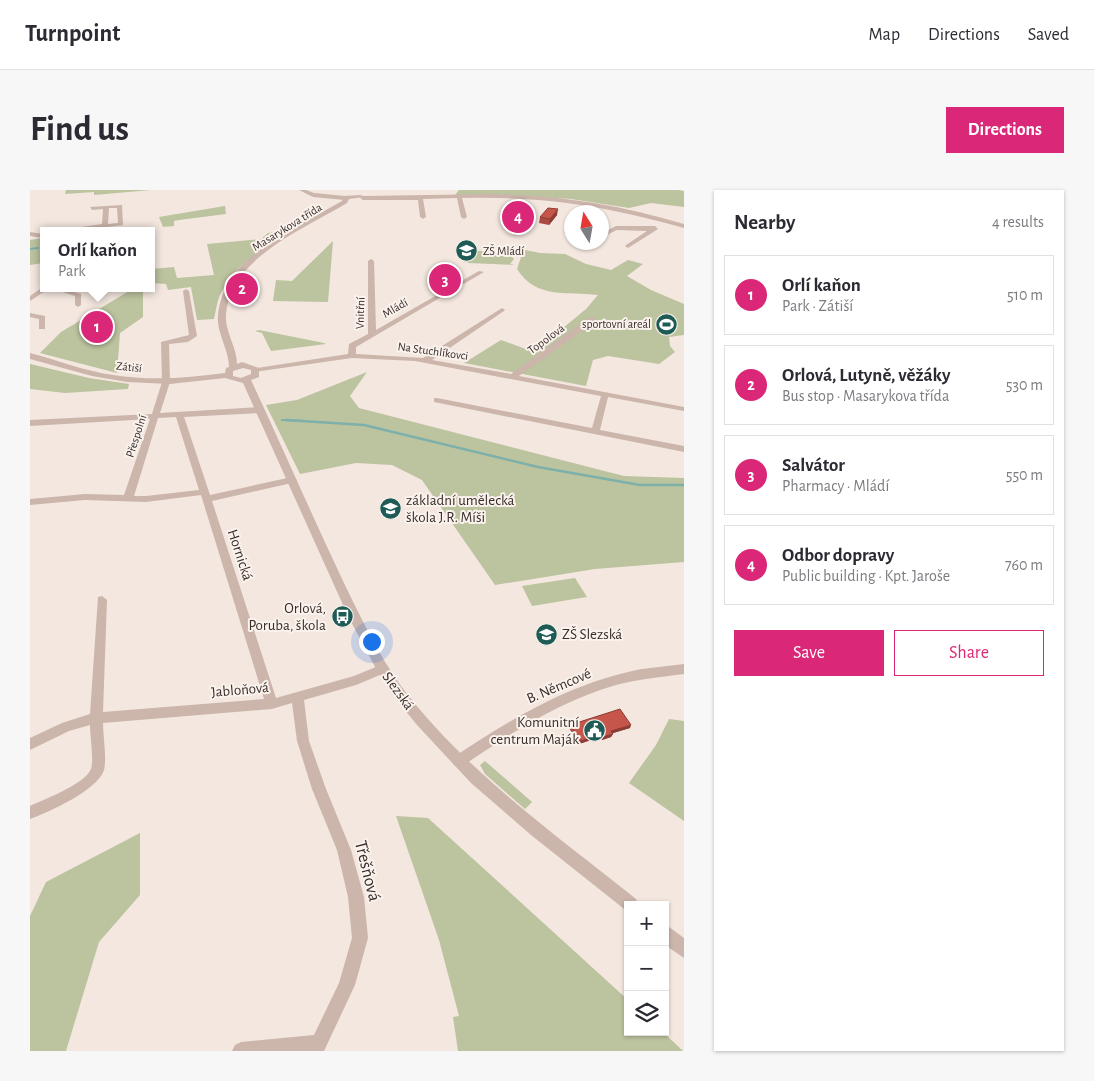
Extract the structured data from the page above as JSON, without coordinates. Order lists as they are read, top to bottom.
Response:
{
  "streets": {
    "street": [
      "Masarykova třída",
      "Mládí",
      "Vnitřní",
      "Topolová",
      "Na Stuchlíkovci",
      "Zátiší",
      "Přespolní",
      "Hornická",
      "B. Němcové",
      "Jabloňová",
      "Slezská",
      "Třešňová"
    ]
  },
  "crossings": [
    ["Mládí", "Vnitřní"],
    ["Vnitřní", "Na Stuchlíkovci"],
    ["Topolová", "Na Stuchlíkovci"],
    ["Zátiší", "Přespolní"],
    ["Hornická", "Jabloňová"],
    ["B. Němcové", "Slezská"],
    ["Jabloňová", "Slezská"],
    ["Jabloňová", "Třešňová"]
  ],
  "places": {
    "school or university": ["ZŠ Mládí", "základní umělecká škola J.R. Míši", "ZŠ Slezská"],
    "sports": ["sportovní areál"],
    "bus stop": ["Orlová, Poruba, škola"],
    "public building": ["Komunitní centrum Maják"]
  },
  "north": "top",
  "page": {
    "header": "Turnpoint",
    "nav": ["Map", "Directions", "Saved"],
    "buttons": [
      "Directions",
      ["Save", "Share"]
    ],
    "title": "Find us",
    "heading": ["Nearby", "4 results"],
    "pins": [
      "4",
      "3",
      "2",
      "1"
    ],
    "popup": ["Orlí kaňon", "Park"],
    "list": [
      {
        "mark": "1",
        "name": "Orlí kaňon",
        "note": "Park · Zátiší",
        "value": "510 m"
      },
      {
        "mark": "2",
        "name": "Orlová, Lutyně, věžáky",
        "note": "Bus stop · Masarykova třída",
        "value": "530 m"
      },
      {
        "mark": "3",
        "name": "Salvátor",
        "note": "Pharmacy · Mládí",
        "value": "550 m"
      },
      {
        "mark": "4",
        "name": "Odbor dopravy",
        "note": "Public building · Kpt. Jaroše",
        "value": "760 m"
      }
    ],
    "map_buttons": ["+", "−"]
  }
}
